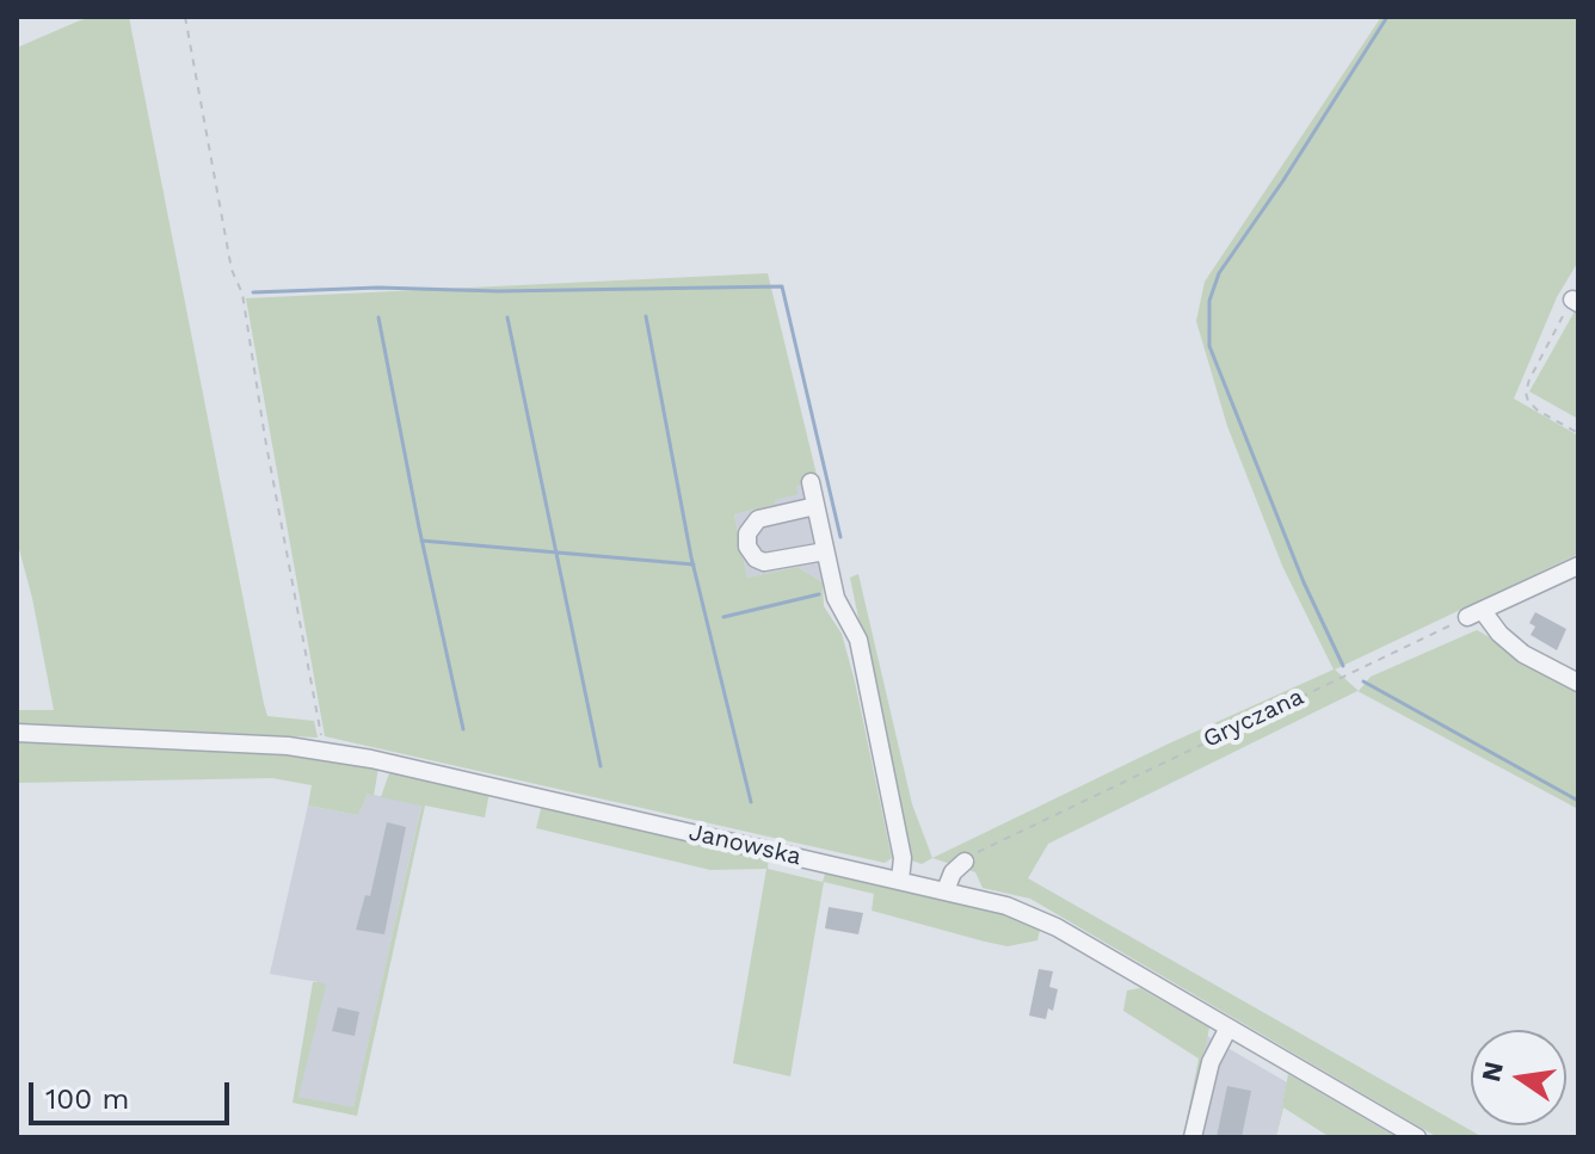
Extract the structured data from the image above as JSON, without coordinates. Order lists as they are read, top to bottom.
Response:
{
  "streets": {
    "street": ["Janowska"],
    "path": ["Gryczana"]
  },
  "scale_bar": "100 m",
  "north": "left"
}
